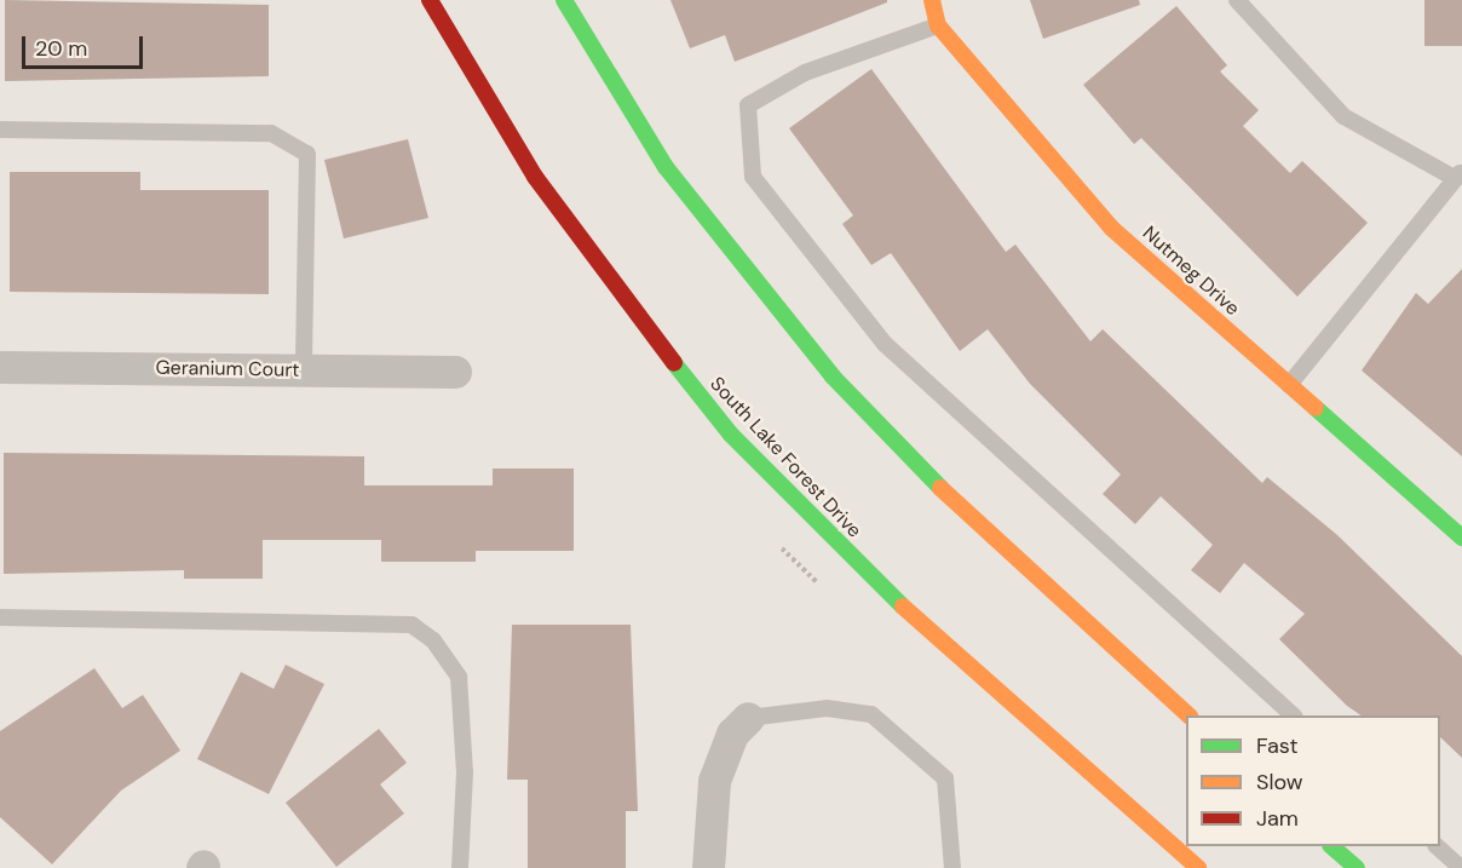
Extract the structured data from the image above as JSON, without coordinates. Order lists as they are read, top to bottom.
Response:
{
  "streets": {
    "main road": ["Nutmeg Drive", "South Lake Forest Drive"],
    "street": ["Geranium Court"]
  },
  "legend": ["Fast", "Slow", "Jam"],
  "scale_bar": "20 m"
}
